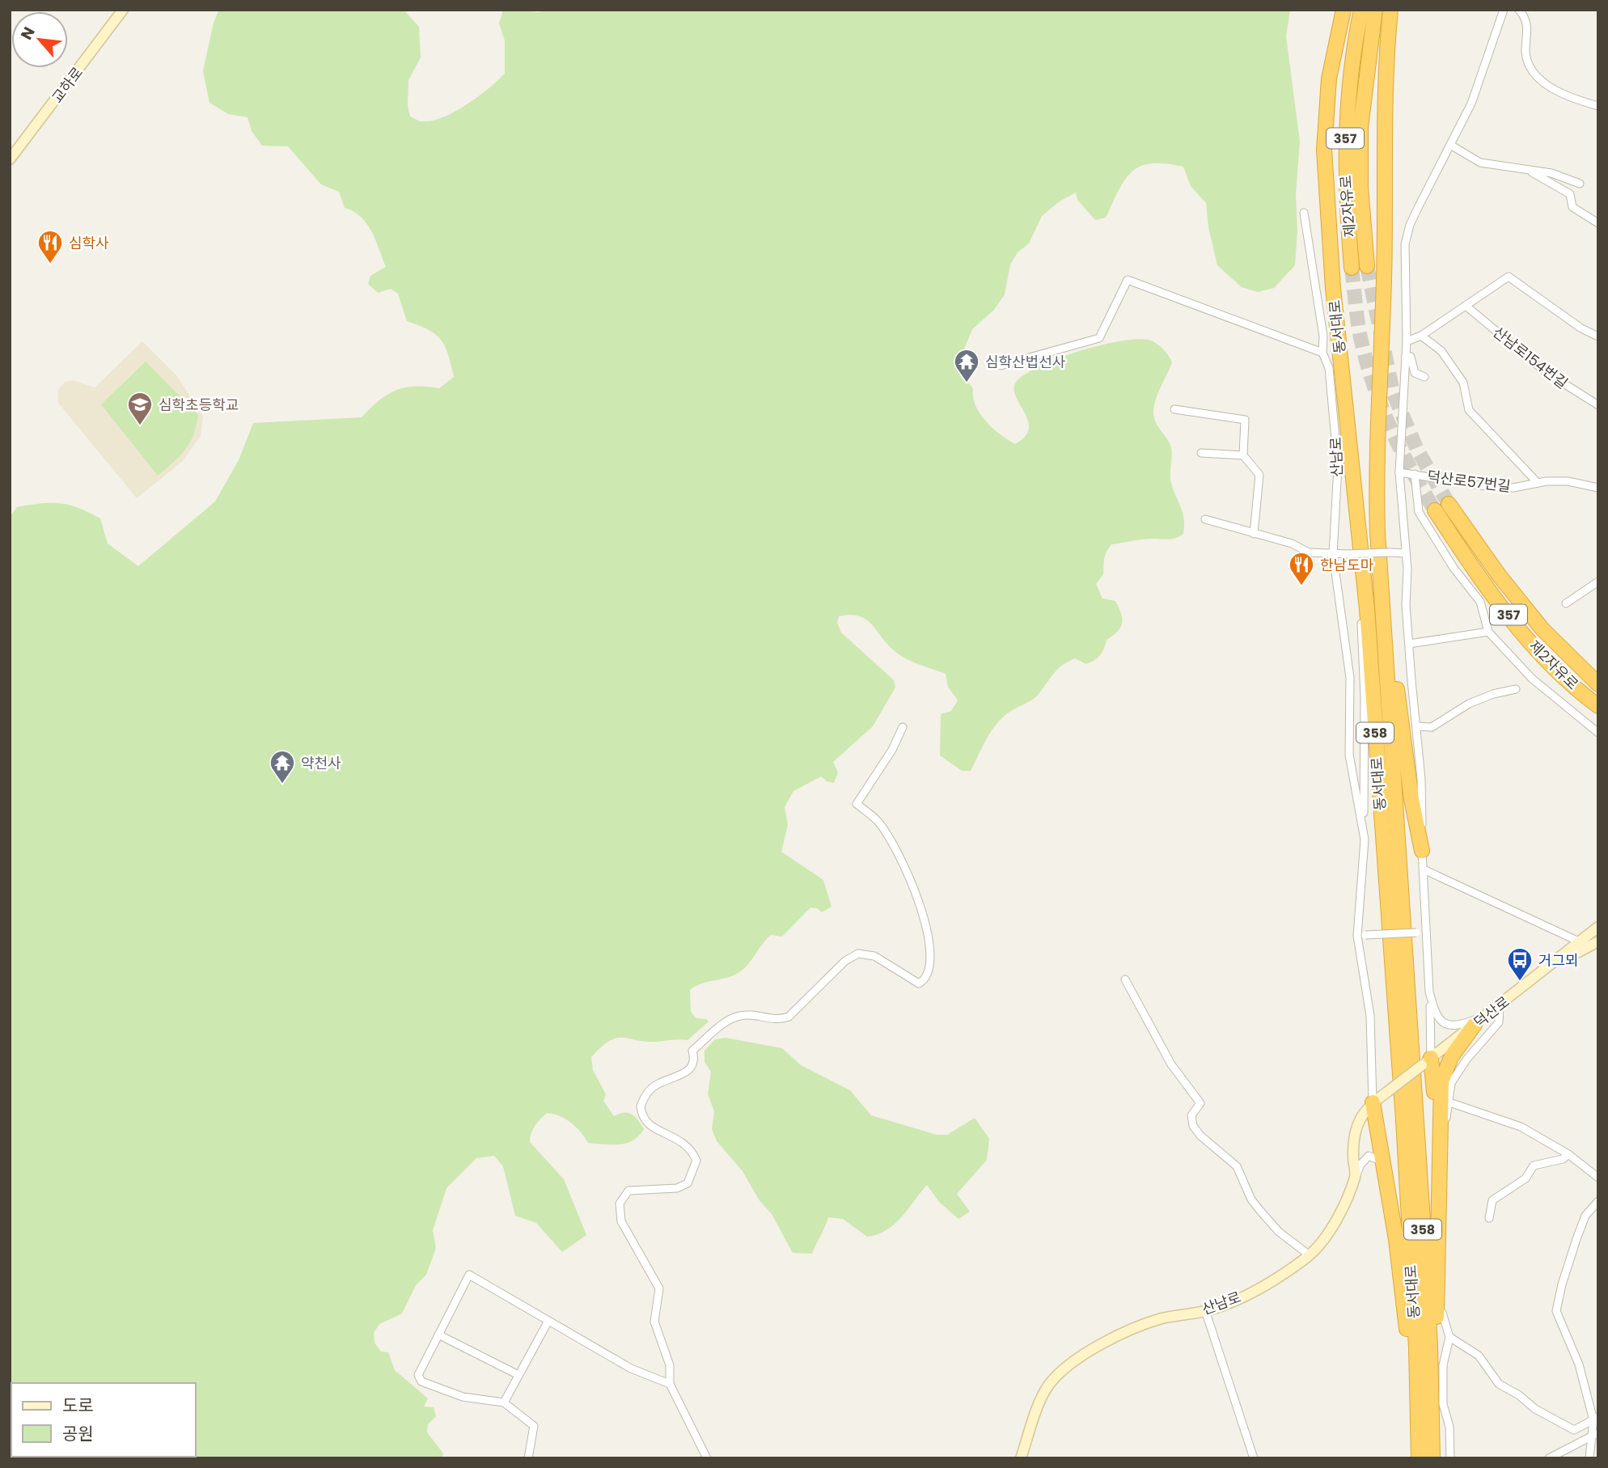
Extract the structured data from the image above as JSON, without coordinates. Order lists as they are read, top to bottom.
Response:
{
  "streets": {
    "highway": [
      "357",
      "제2자유로",
      "동서대로",
      "358"
    ],
    "street": [
      "교하로",
      "산남로154번길",
      "산남로",
      "덕산로57번길",
      "덕산로"
    ]
  },
  "crossings": [
    ["산남로", "덕산로"]
  ],
  "places": {
    "restaurant": ["심학사", "한남도마"],
    "temple": ["심학산법선사", "약천사"],
    "school or university": ["심학초등학교"],
    "bus stop": ["거그뫼"]
  },
  "legend": ["도로", "공원"],
  "north": "top left"
}
